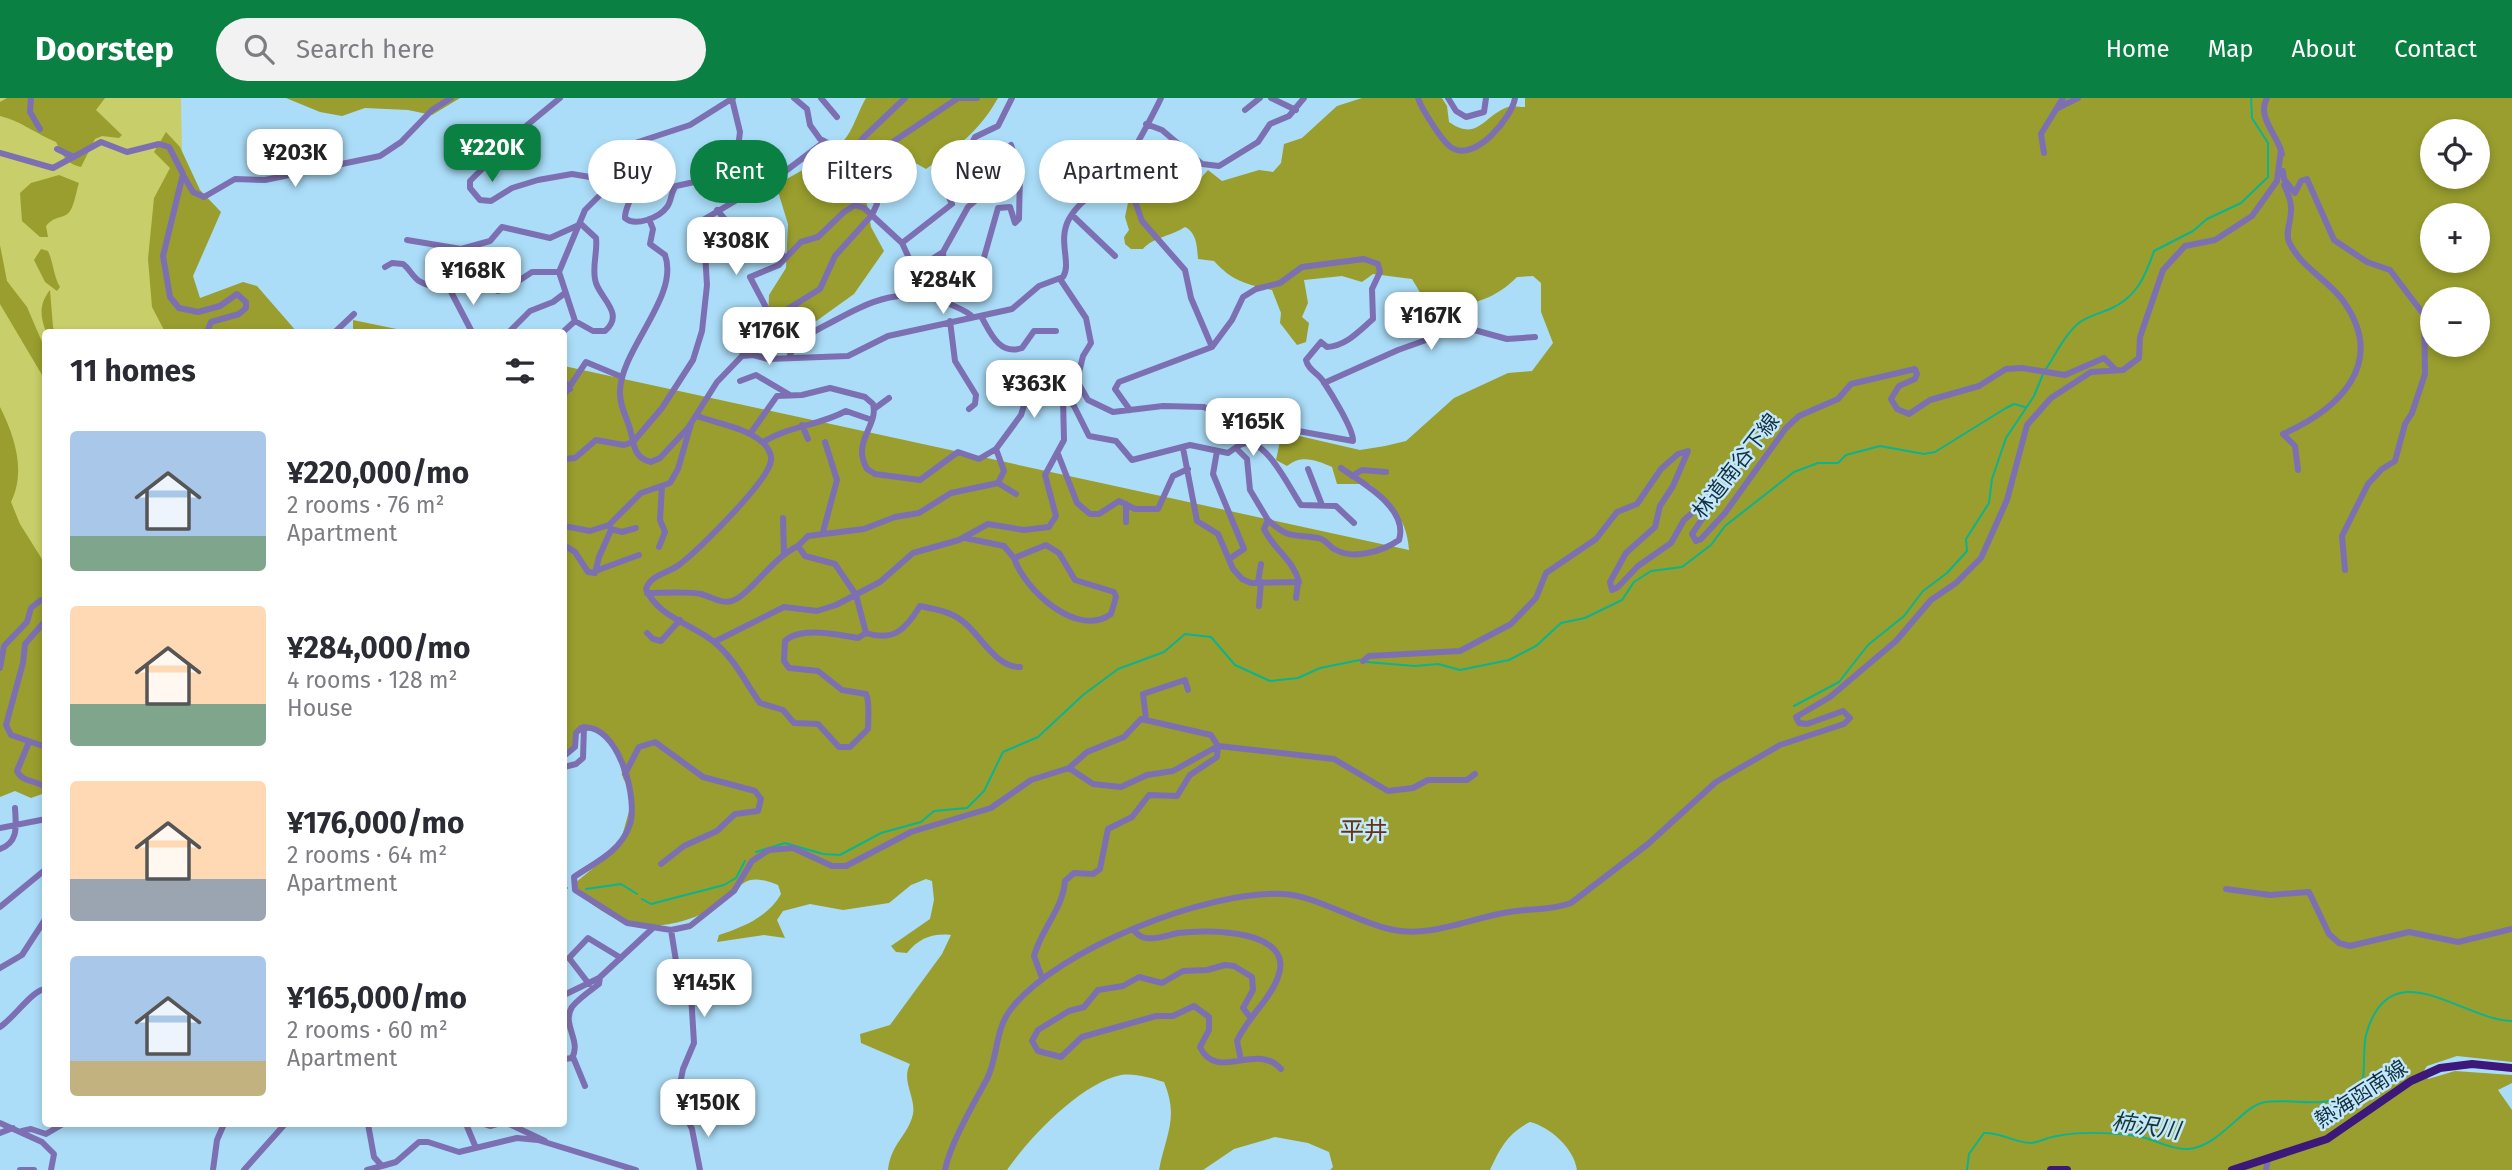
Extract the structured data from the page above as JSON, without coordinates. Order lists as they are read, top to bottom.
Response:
{
  "streets": {
    "main road": ["熱海函南線"],
    "street": ["林道南谷下線"]
  },
  "districts": ["平井"],
  "water": ["柿沢川"],
  "page": {
    "header": "Doorstep",
    "search": "Search here",
    "nav": [
      "Home",
      "Map",
      "About",
      "Contact"
    ],
    "map_buttons": ["+", "−"],
    "price": [
      "¥220K",
      "¥203K",
      "¥308K",
      "¥168K",
      "¥284K",
      "¥167K",
      "¥176K",
      "¥363K",
      "¥165K",
      "¥145K",
      "¥150K"
    ],
    "chip": [
      "Buy",
      "Rent",
      "Filters",
      "New",
      "Apartment"
    ],
    "heading": "11 homes",
    "list": [
      {
        "name": "¥220,000/mo",
        "note": "2 rooms · 76 m² · Apartment"
      },
      {
        "name": "¥284,000/mo",
        "note": "4 rooms · 128 m² · House"
      },
      {
        "name": "¥176,000/mo",
        "note": "2 rooms · 64 m² · Apartment"
      },
      {
        "name": "¥165,000/mo",
        "note": "2 rooms · 60 m² · Apartment"
      }
    ]
  }
}
